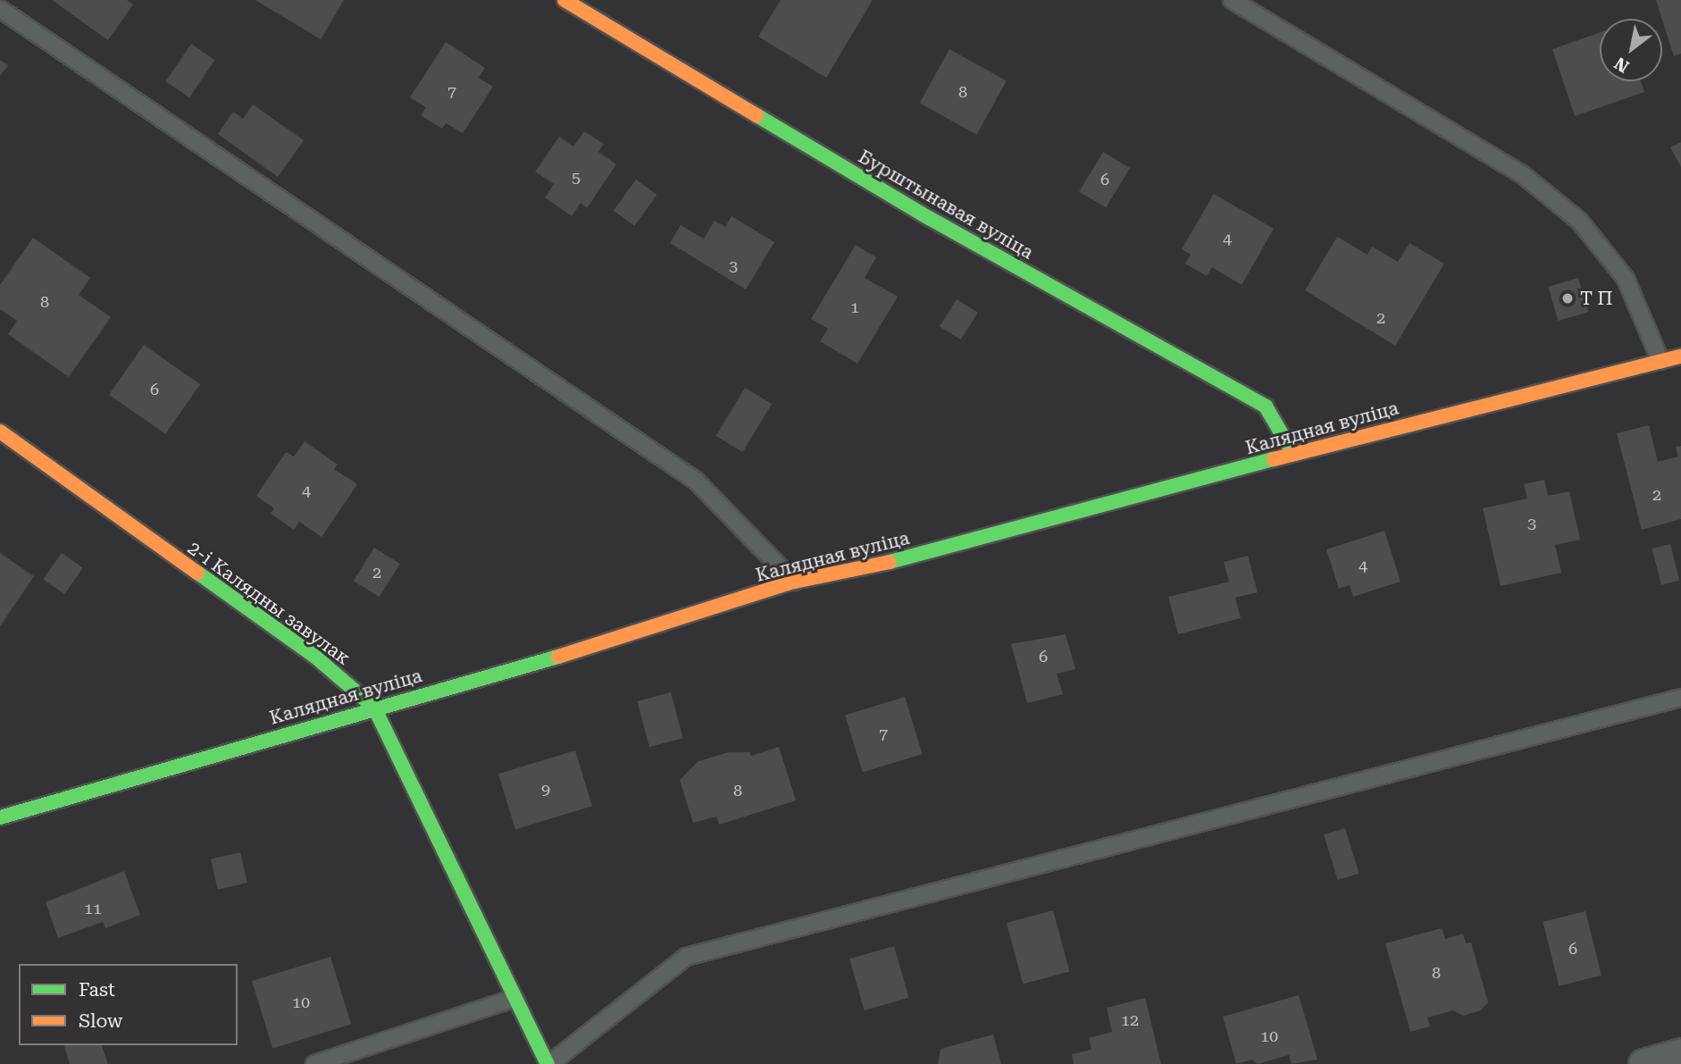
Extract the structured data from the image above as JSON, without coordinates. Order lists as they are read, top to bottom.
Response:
{
  "streets": {
    "street": ["Бурштынавая вуліца", "Калядная вуліца", "2-і Калядны завулак"]
  },
  "crossings": [
    ["Бурштынавая вуліца", "Калядная вуліца"],
    ["Калядная вуліца", "2-і Калядны завулак"]
  ],
  "places": ["Т П"],
  "house_numbers": [
    "7",
    "8",
    "5",
    "6",
    "4",
    "3",
    "8",
    "1",
    "2",
    "6",
    "4",
    "2",
    "3",
    "4",
    "2",
    "6",
    "7",
    "9",
    "8",
    "11",
    "6",
    "8",
    "10",
    "12",
    "10"
  ],
  "legend": ["Fast", "Slow"],
  "north": "bottom left"
}
